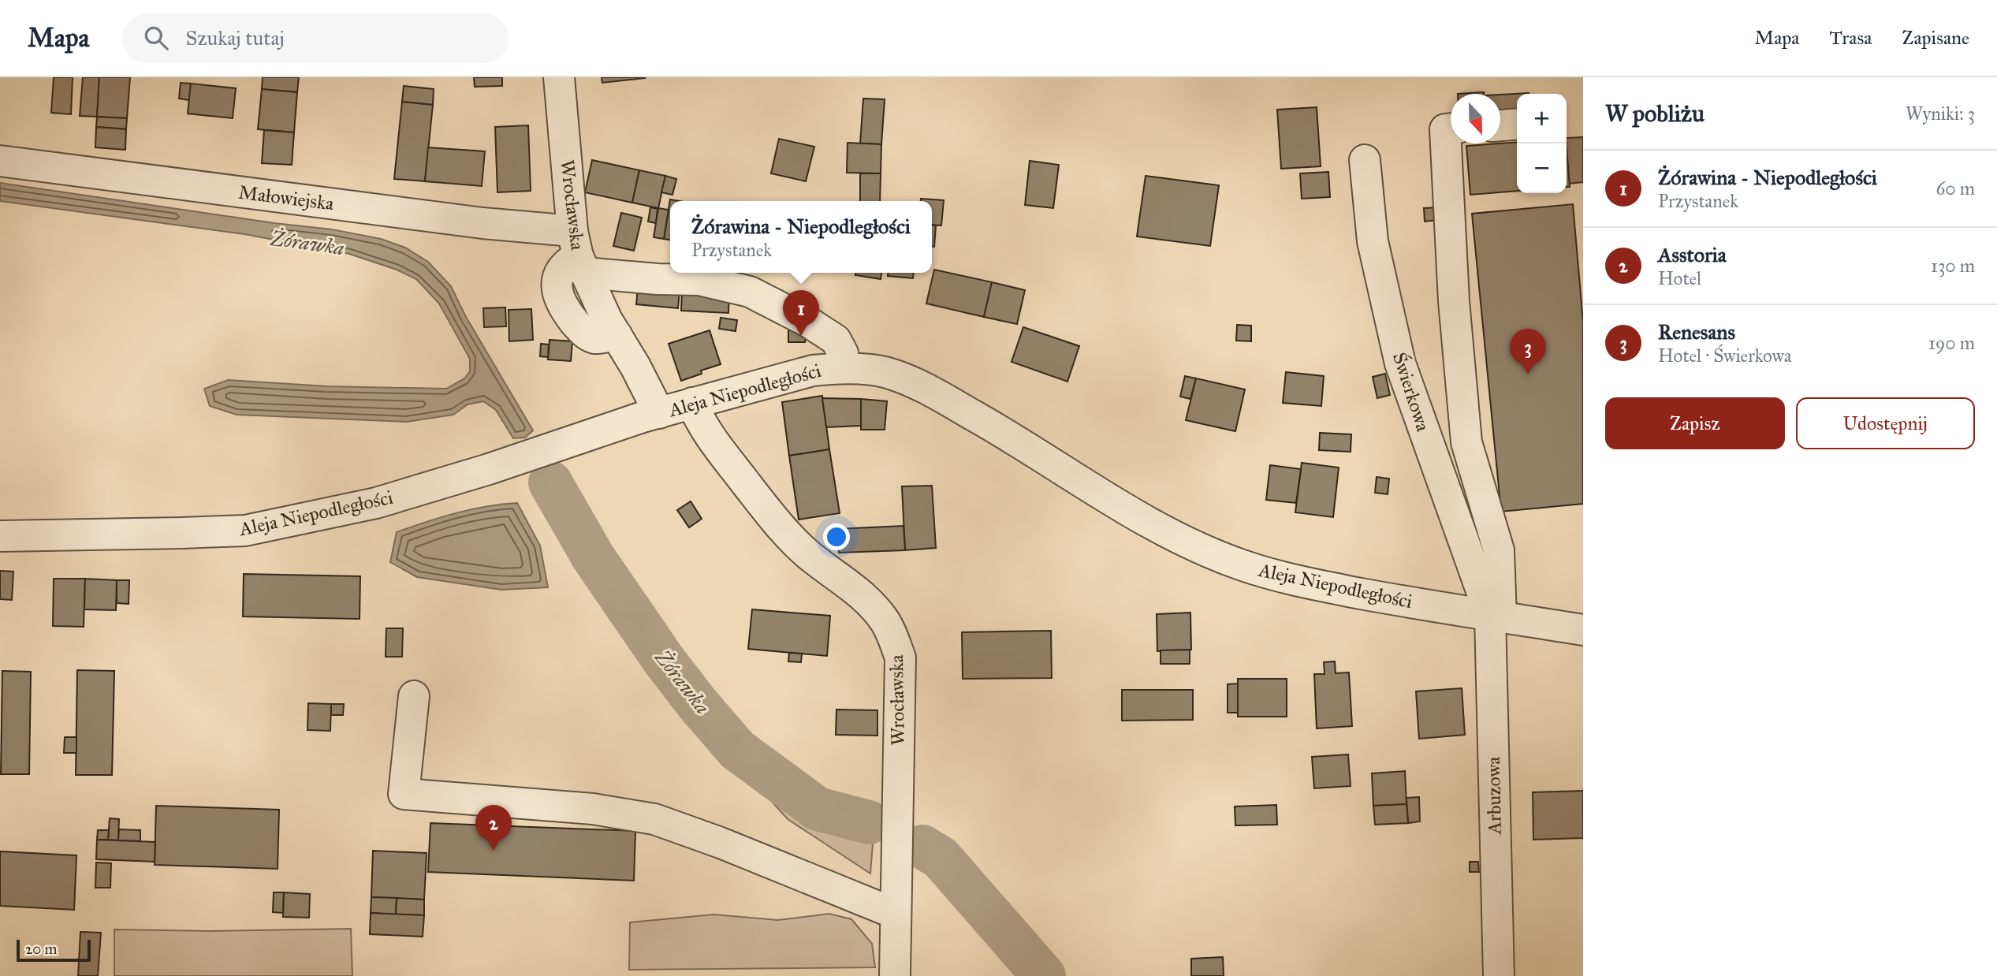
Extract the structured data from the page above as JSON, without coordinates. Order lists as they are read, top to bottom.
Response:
{
  "streets": {
    "street": [
      "Małowiejska",
      "Wrocławska",
      "Aleja Niepodległości",
      "Świerkowa",
      "Arbuzowa"
    ]
  },
  "crossings": [
    ["Małowiejska", "Wrocławska"],
    ["Małowiejska", "Aleja Niepodległości"],
    ["Wrocławska", "Aleja Niepodległości"],
    ["Aleja Niepodległości", "Świerkowa"],
    ["Aleja Niepodległości", "Arbuzowa"],
    ["Świerkowa", "Arbuzowa"]
  ],
  "water": ["Żórawka"],
  "scale_bar": "20 m",
  "north": "bottom",
  "page": {
    "header": "Mapa",
    "search": "Szukaj tutaj",
    "nav": ["Mapa", "Trasa", "Zapisane"],
    "heading": ["W pobliżu", "Wyniki: 3"],
    "map_buttons": ["+", "−"],
    "list": [
      {
        "mark": "1",
        "name": "Żórawina - Niepodległości",
        "note": "Przystanek",
        "value": "60 m"
      },
      {
        "mark": "2",
        "name": "Asstoria",
        "note": "Hotel",
        "value": "130 m"
      },
      {
        "mark": "3",
        "name": "Renesans",
        "note": "Hotel · Świerkowa",
        "value": "190 m"
      }
    ],
    "popup": ["Żórawina - Niepodległości", "Przystanek"],
    "pins": ["1", "3", "2"],
    "buttons": ["Zapisz", "Udostępnij"],
    "scale": "20 m"
  }
}
